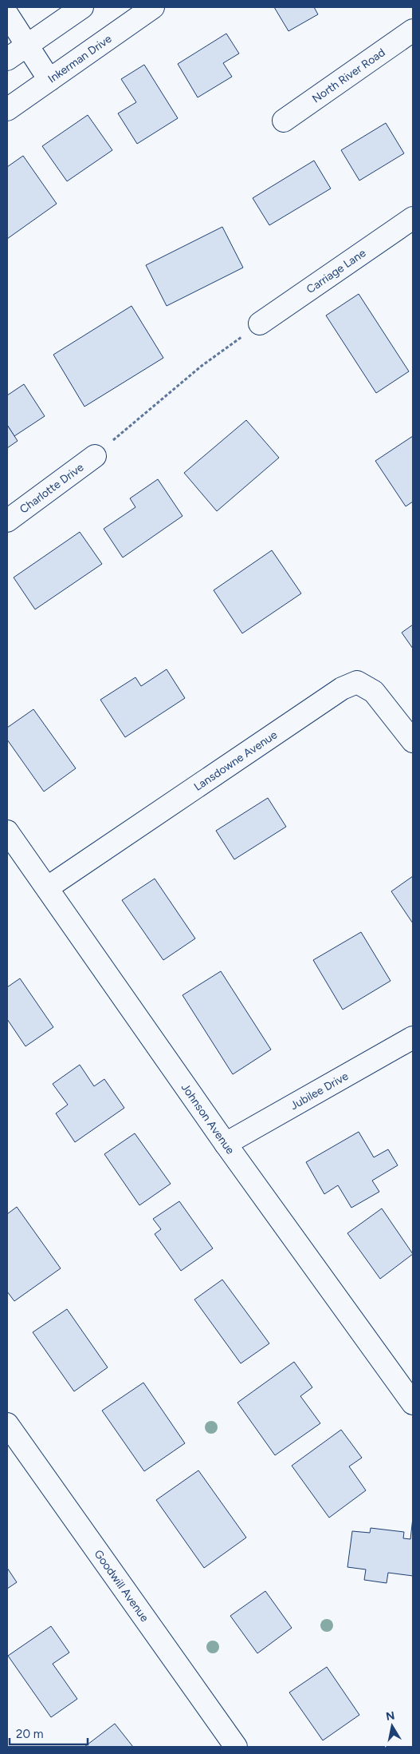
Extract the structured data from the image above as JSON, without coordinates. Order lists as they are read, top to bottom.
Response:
{
  "streets": {
    "street": [
      "Inkerman Drive",
      "North River Road",
      "Carriage Lane",
      "Charlotte Drive",
      "Lansdowne Avenue",
      "Jubilee Drive",
      "Johnson Avenue",
      "Goodwill Avenue"
    ]
  },
  "crossings": [
    ["Lansdowne Avenue", "Johnson Avenue"],
    ["Jubilee Drive", "Johnson Avenue"]
  ],
  "scale_bar": "20 m",
  "north": "top"
}
